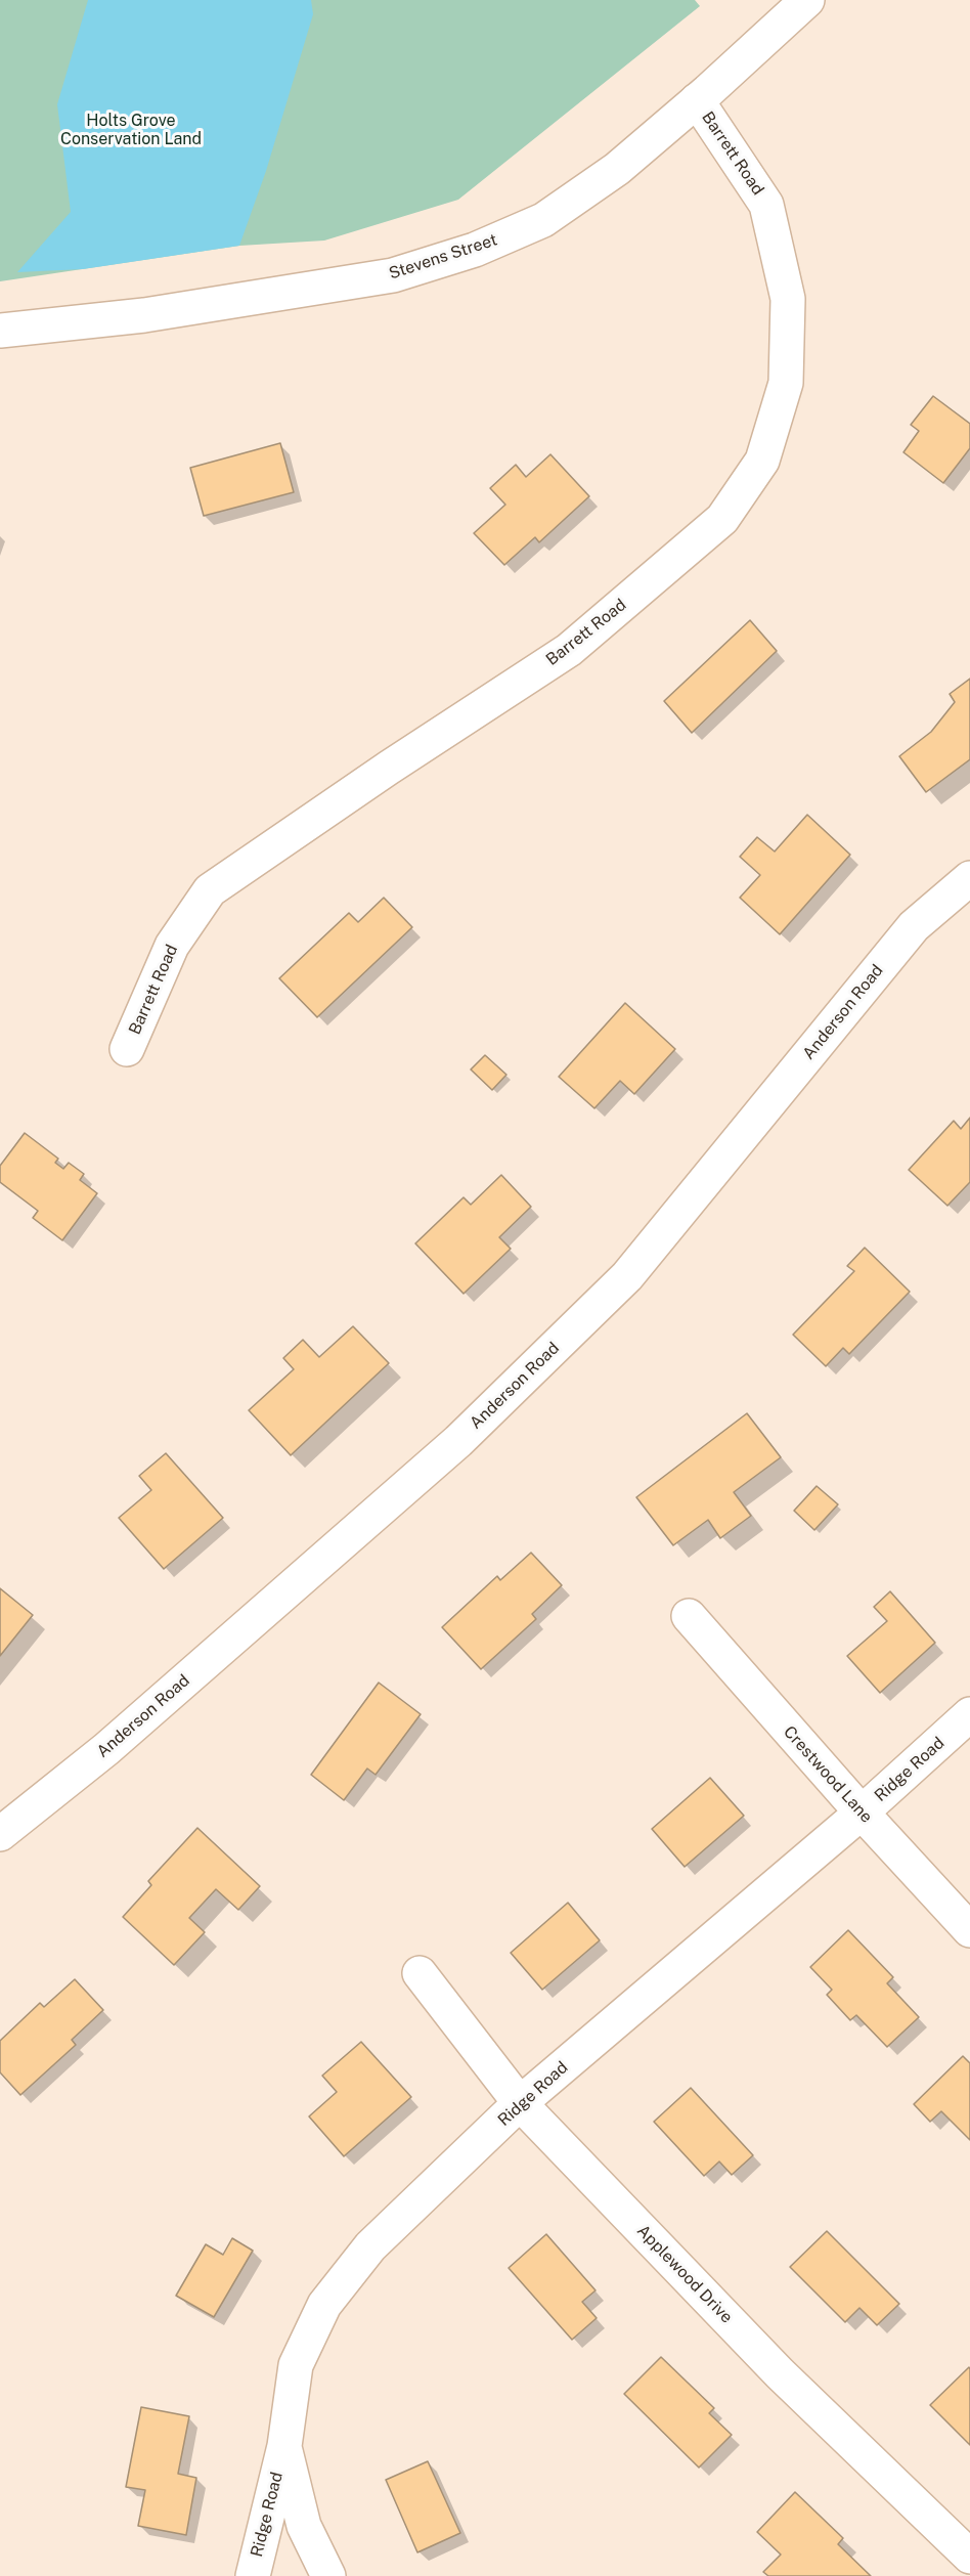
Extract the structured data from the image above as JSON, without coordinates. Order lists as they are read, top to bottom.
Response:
{
  "streets": {
    "street": [
      "Barrett Road",
      "Stevens Street",
      "Anderson Road",
      "Ridge Road",
      "Crestwood Lane",
      "Applewood Drive"
    ]
  },
  "crossings": [
    ["Barrett Road", "Stevens Street"],
    ["Ridge Road", "Crestwood Lane"],
    ["Ridge Road", "Applewood Drive"]
  ],
  "parks": ["Holts Grove Conservation Land"]
}
